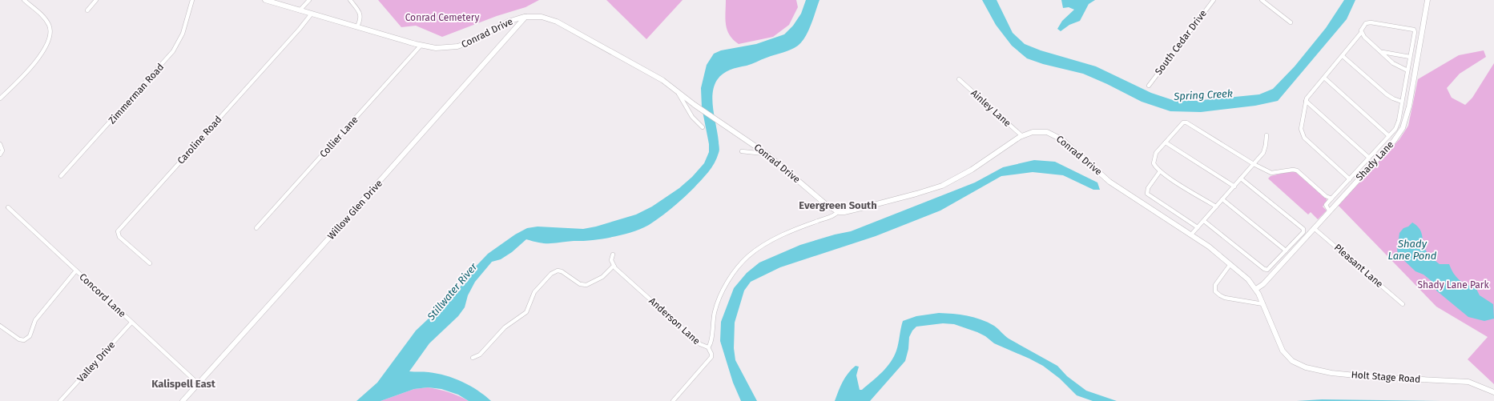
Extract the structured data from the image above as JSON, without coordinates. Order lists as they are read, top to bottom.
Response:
{
  "streets": {
    "main road": [
      "Conrad Drive",
      "Shady Lane",
      "Willow Glen Drive",
      "Holt Stage Road"
    ],
    "street": [
      "South Cedar Drive",
      "Zimmerman Road",
      "Ainley Lane",
      "Collier Lane",
      "Caroline Road",
      "Pleasant Lane",
      "Concord Lane",
      "Anderson Lane",
      "Valley Drive"
    ]
  },
  "crossings": [
    ["Conrad Drive", "Ainley Lane"],
    ["Conrad Drive", "Collier Lane"],
    ["Conrad Drive", "Caroline Road"],
    ["Conrad Drive", "Shady Lane"],
    ["Conrad Drive", "Willow Glen Drive"],
    ["Conrad Drive", "Anderson Lane"],
    ["Shady Lane", "Pleasant Lane"],
    ["Willow Glen Drive", "Concord Lane"],
    ["Concord Lane", "Valley Drive"]
  ],
  "districts": ["Evergreen South", "Kalispell East"],
  "water": ["Spring Creek", "Shady Lane Pond", "Stillwater River"],
  "parks": ["Conrad Cemetery", "Shady Lane Park"]
}
